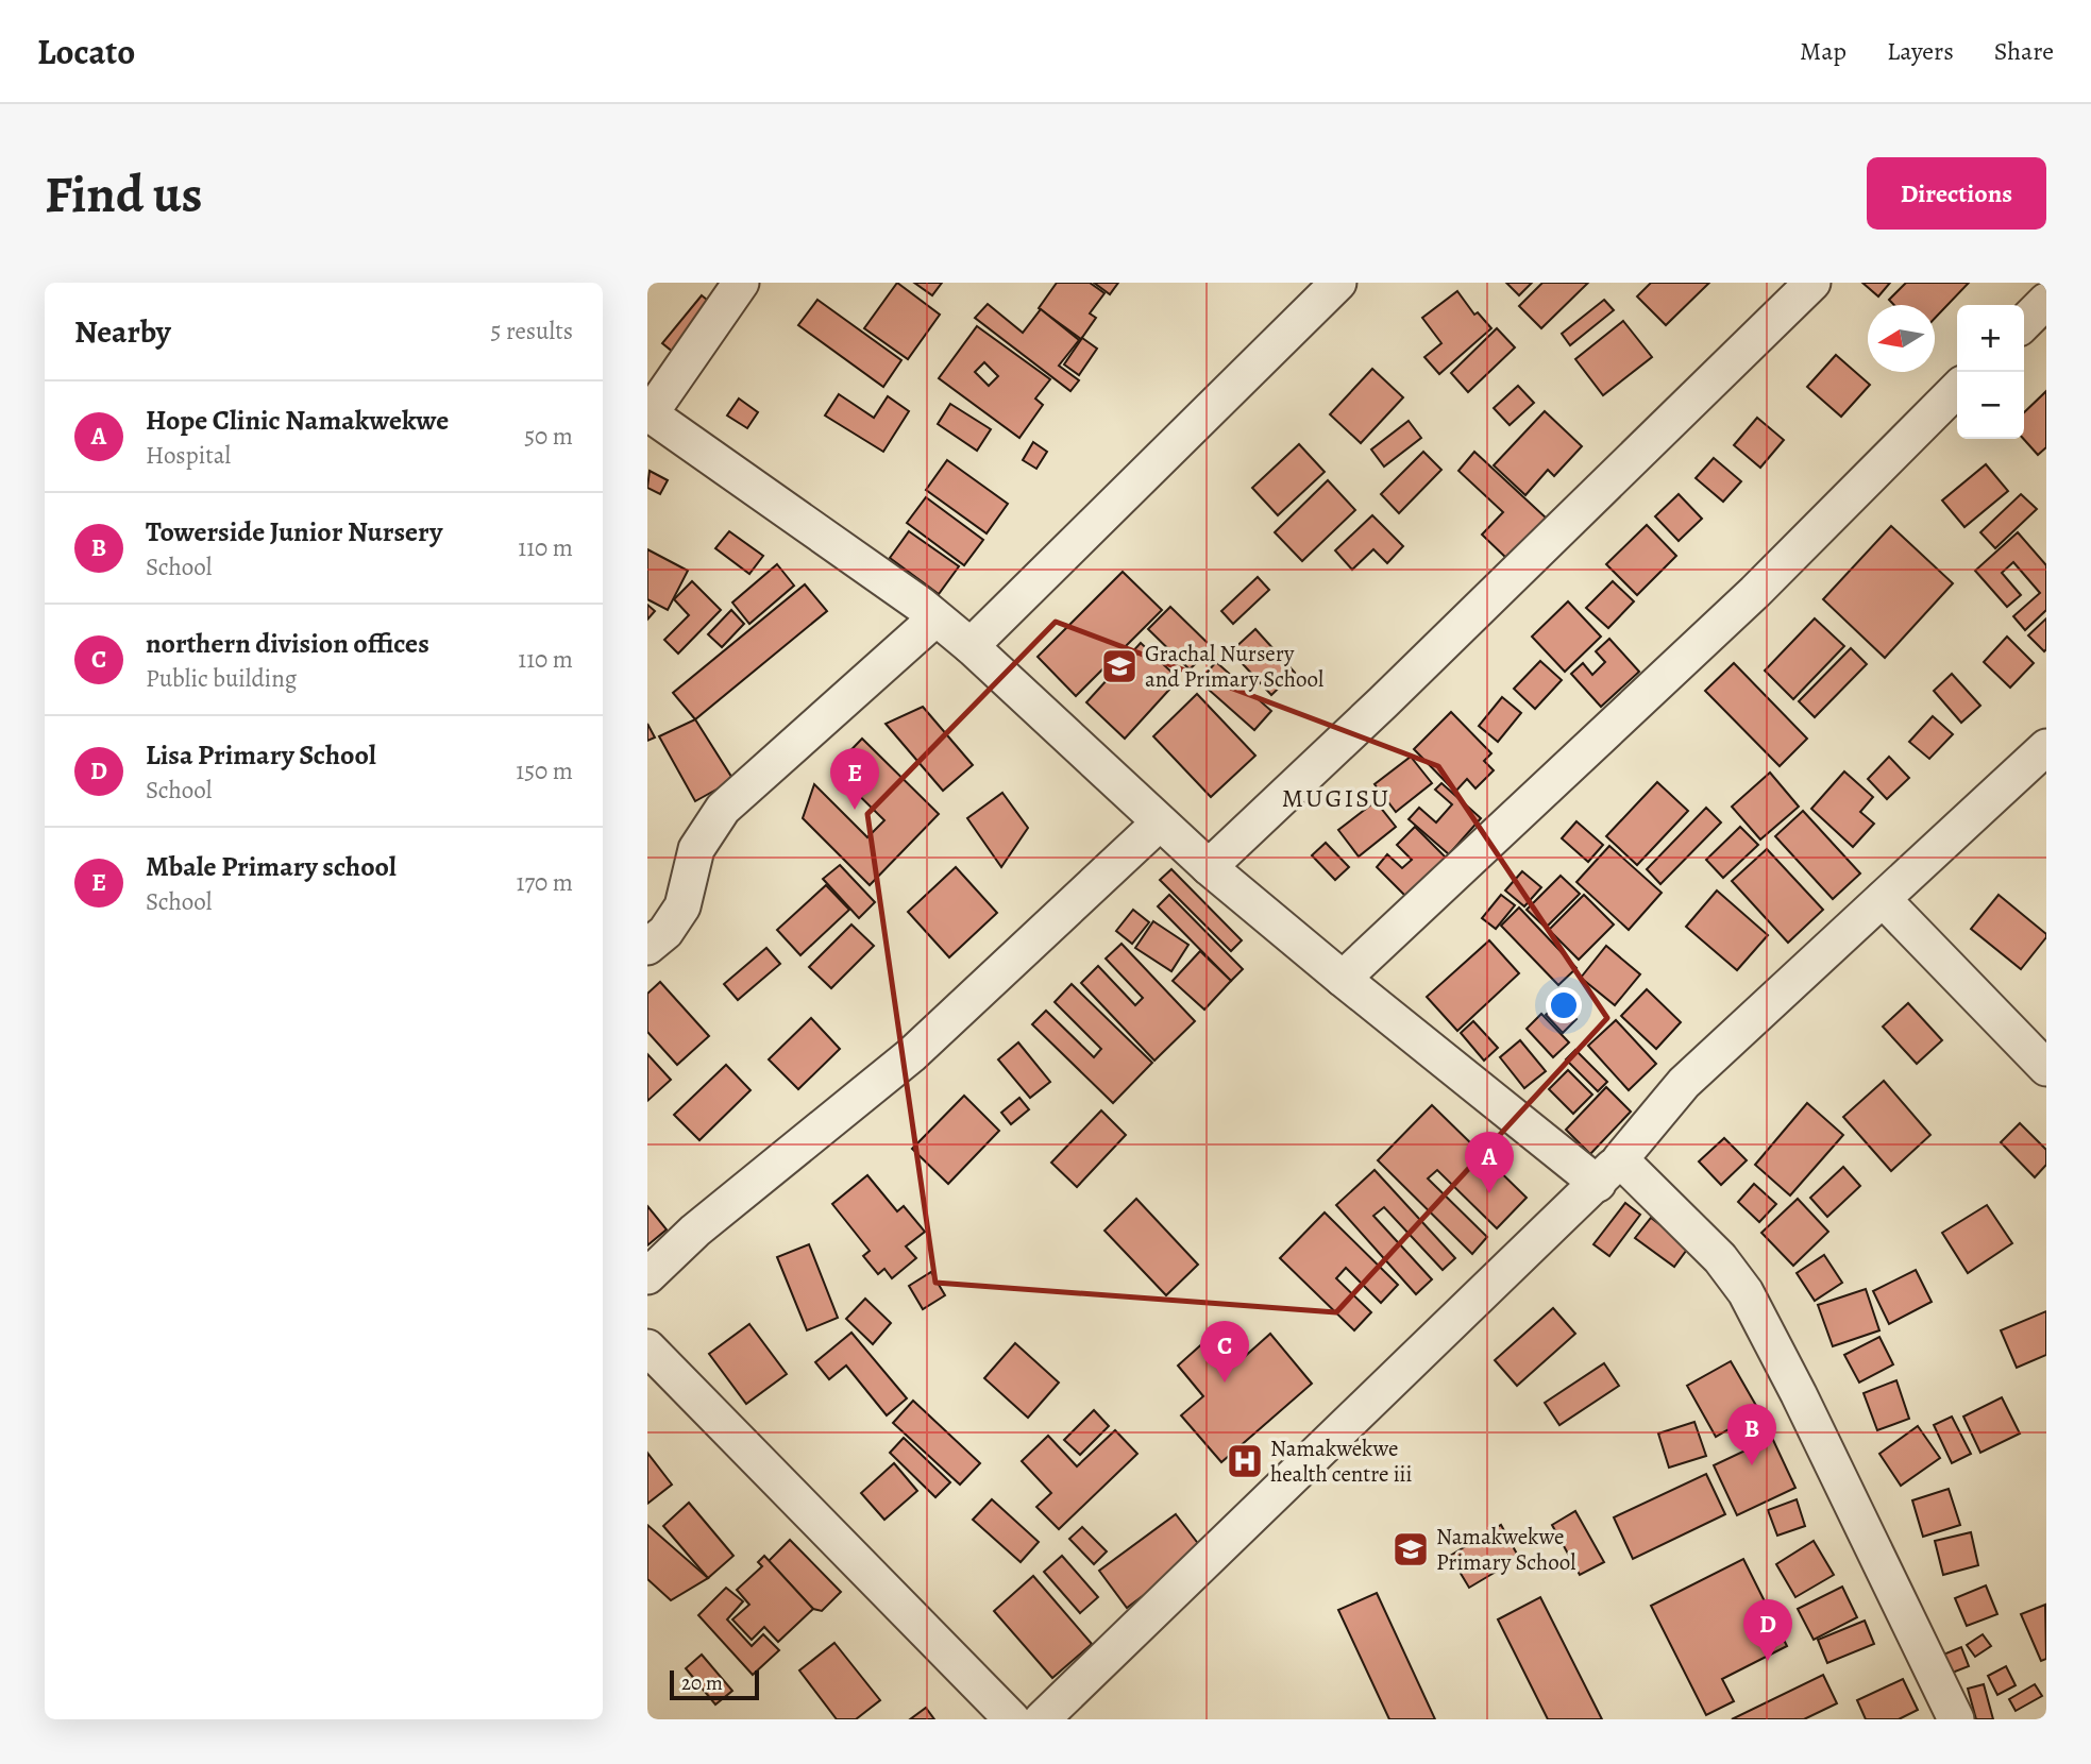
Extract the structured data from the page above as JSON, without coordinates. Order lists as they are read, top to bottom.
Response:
{
  "districts": ["MUGISU"],
  "places": {
    "school or university": ["Grachal Nursery and Primary School", "Namakwekwe Primary School"],
    "hospital": ["Namakwekwe health centre iii"]
  },
  "scale_bar": "20 m",
  "north": "left",
  "page": {
    "header": "Locato",
    "nav": ["Map", "Layers", "Share"],
    "buttons": "Directions",
    "title": "Find us",
    "heading": ["Nearby", "5 results"],
    "map_buttons": ["+", "−"],
    "list": [
      {
        "mark": "A",
        "name": "Hope Clinic Namakwekwe",
        "note": "Hospital",
        "value": "50 m"
      },
      {
        "mark": "B",
        "name": "Towerside Junior Nursery",
        "note": "School",
        "value": "110 m"
      },
      {
        "mark": "C",
        "name": "northern division offices",
        "note": "Public building",
        "value": "110 m"
      },
      {
        "mark": "D",
        "name": "Lisa Primary School",
        "note": "School",
        "value": "150 m"
      },
      {
        "mark": "E",
        "name": "Mbale Primary school",
        "note": "School",
        "value": "170 m"
      }
    ],
    "pins": [
      "E",
      "A",
      "C",
      "B",
      "D"
    ],
    "scale": "20 m"
  }
}
